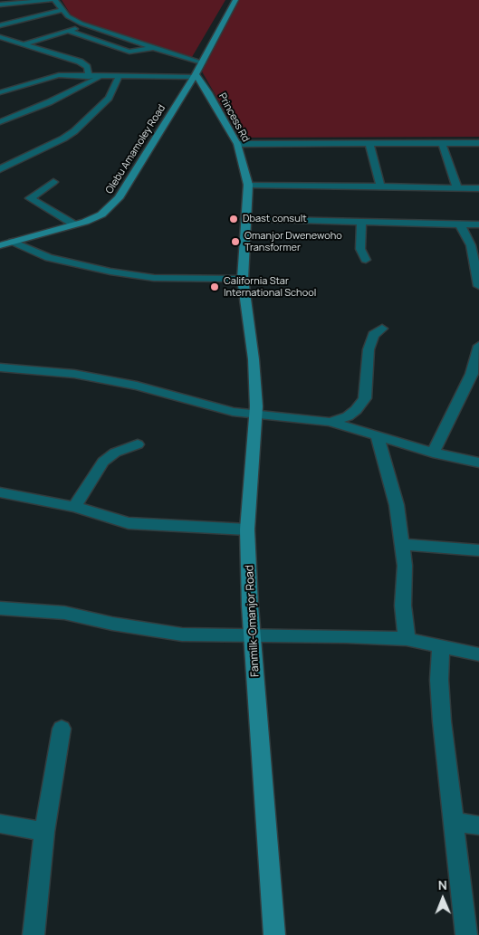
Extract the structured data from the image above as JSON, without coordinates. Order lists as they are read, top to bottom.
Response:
{
  "streets": {
    "street": ["Princess Rd", "Olebu Amamoley Road", "Fanmilk-Omanjor Road"]
  },
  "crossings": [
    ["Princess Rd", "Olebu Amamoley Road"],
    ["Princess Rd", "Fanmilk-Omanjor Road"]
  ],
  "places": ["Dbast consult", "Omanjor Dwenewoho Transformer", "California Star International School"],
  "north": "top"
}
